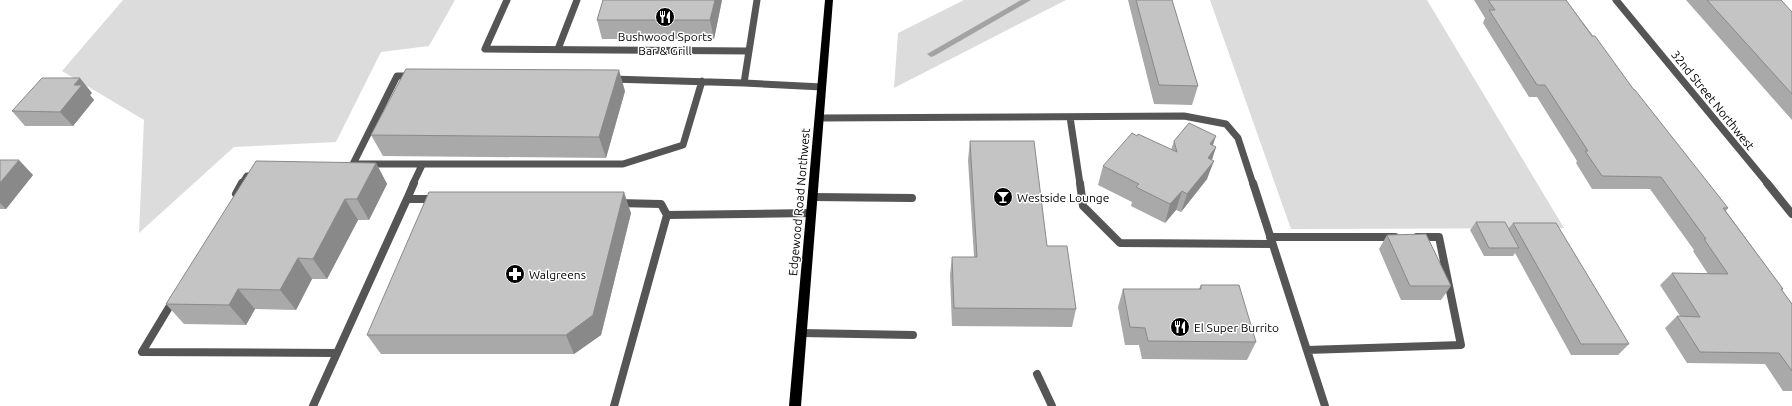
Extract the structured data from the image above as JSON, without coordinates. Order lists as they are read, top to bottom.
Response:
{
  "streets": {
    "main road": ["Edgewood Road Northwest"],
    "street": ["32nd Street Northwest"]
  },
  "places": {
    "restaurant": ["Bushwood Sports Bar & Grill", "El Super Burrito"],
    "bar": ["Westside Lounge"],
    "pharmacy": ["Walgreens"]
  }
}
